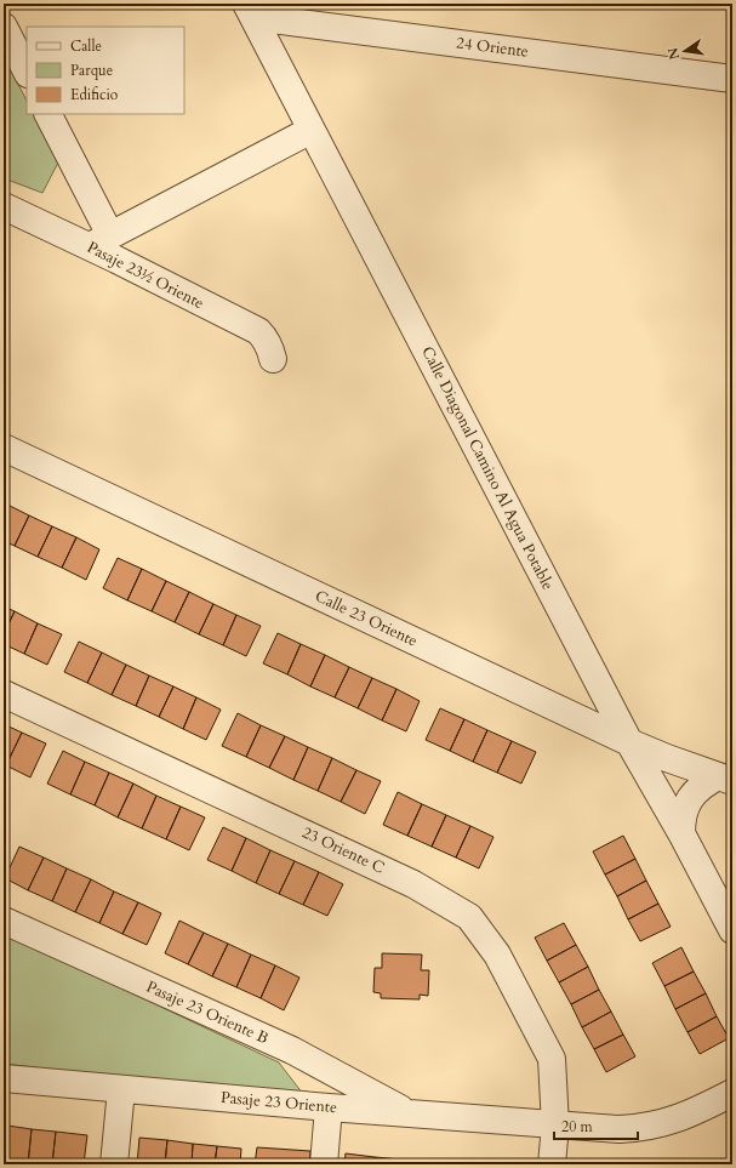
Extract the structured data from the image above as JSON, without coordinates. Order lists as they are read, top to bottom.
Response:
{
  "streets": {
    "street": [
      "24 Oriente",
      "Pasaje 23½ Oriente",
      "Calle Diagonal Camino Al Agua Potable",
      "Calle 23 Oriente",
      "23 Oriente C",
      "Pasaje 23 Oriente B",
      "Pasaje 23 Oriente"
    ]
  },
  "crossings": [
    ["24 Oriente", "Calle Diagonal Camino Al Agua Potable"],
    ["Calle Diagonal Camino Al Agua Potable", "Calle 23 Oriente"],
    ["23 Oriente C", "Pasaje 23 Oriente"],
    ["Pasaje 23 Oriente B", "Pasaje 23 Oriente"]
  ],
  "legend": ["Calle", "Parque", "Edificio"],
  "scale_bar": "20 m",
  "north": "left"
}
